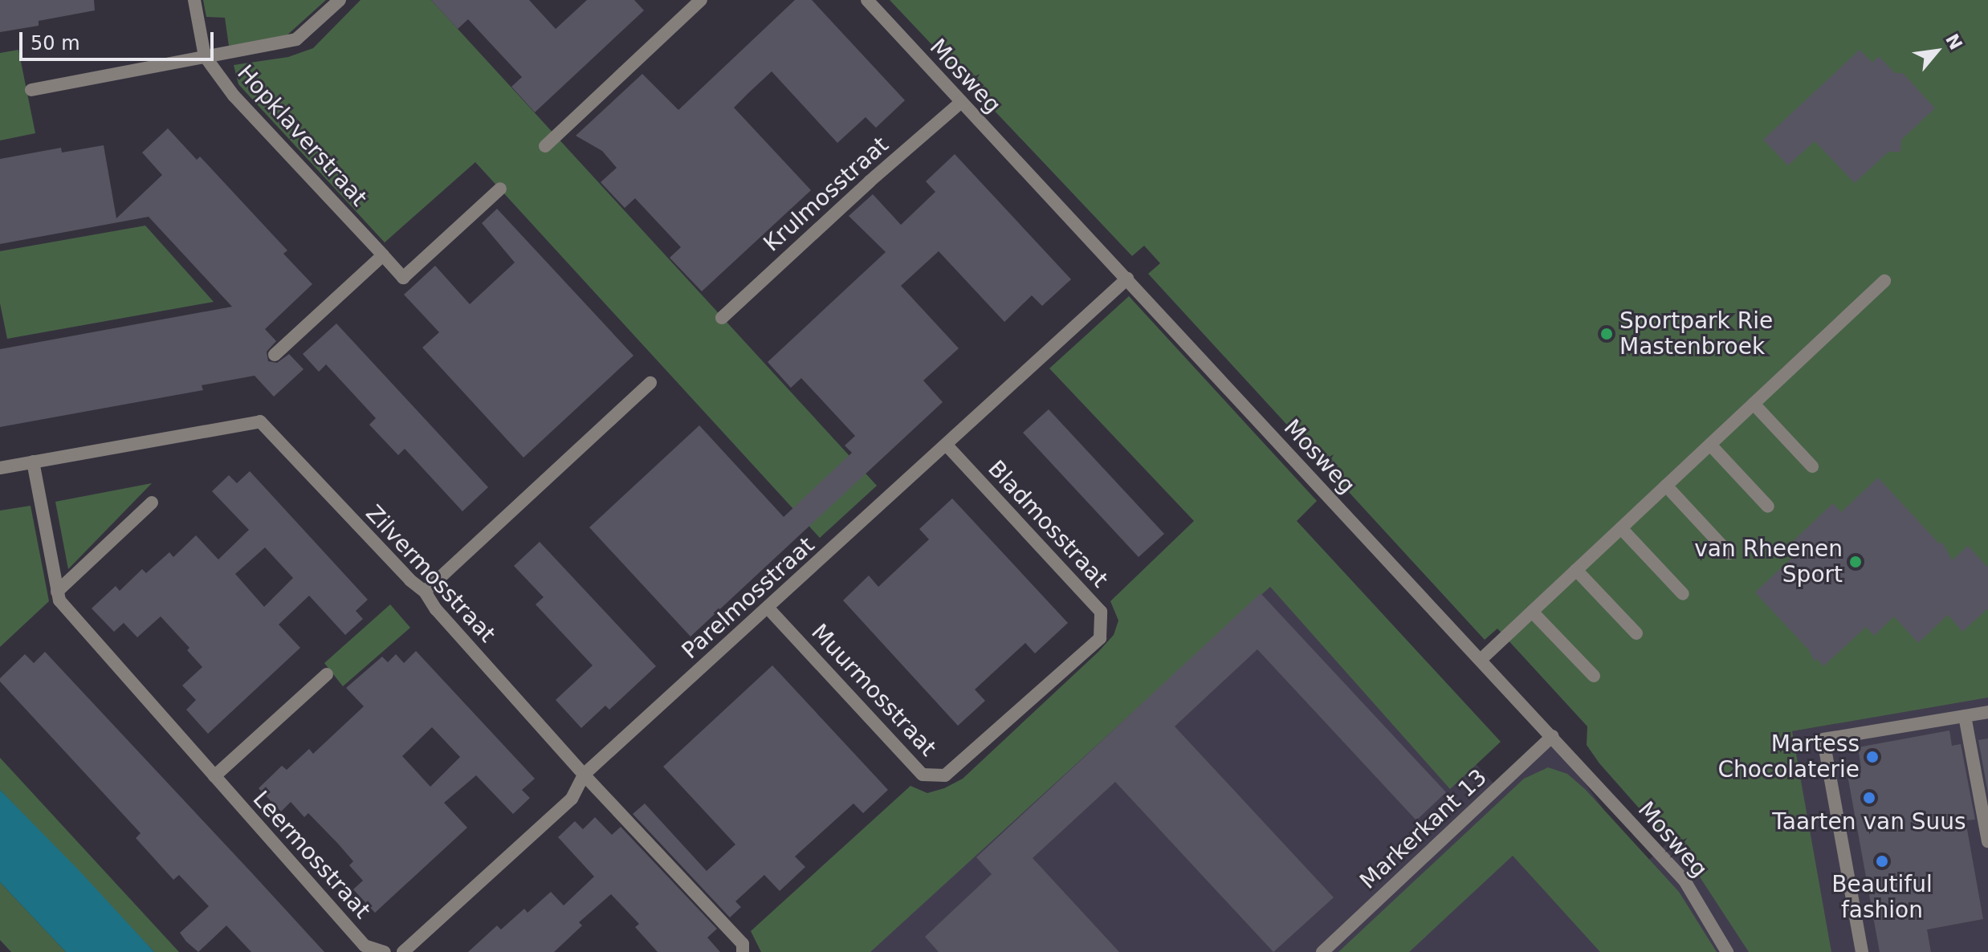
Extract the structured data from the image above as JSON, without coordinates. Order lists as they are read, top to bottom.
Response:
{
  "streets": {
    "street": [
      "Mosweg",
      "Hopklaverstraat",
      "Krulmosstraat",
      "Bladmosstraat",
      "Zilvermosstraat",
      "Parelmosstraat",
      "Muurmosstraat",
      "Markerkant 13",
      "Leermosstraat"
    ]
  },
  "crossings": [
    ["Mosweg", "Krulmosstraat"],
    ["Mosweg", "Parelmosstraat"],
    ["Mosweg", "Markerkant 13"],
    ["Bladmosstraat", "Parelmosstraat"],
    ["Bladmosstraat", "Muurmosstraat"],
    ["Zilvermosstraat", "Parelmosstraat"],
    ["Zilvermosstraat", "Leermosstraat"],
    ["Parelmosstraat", "Muurmosstraat"]
  ],
  "places": [
    "Sportpark Rie Mastenbroek",
    "van Rheenen Sport",
    "Martess Chocolaterie",
    "Taarten van Suus",
    "Beautiful fashion"
  ],
  "scale_bar": "50 m",
  "north": "top right"
}
